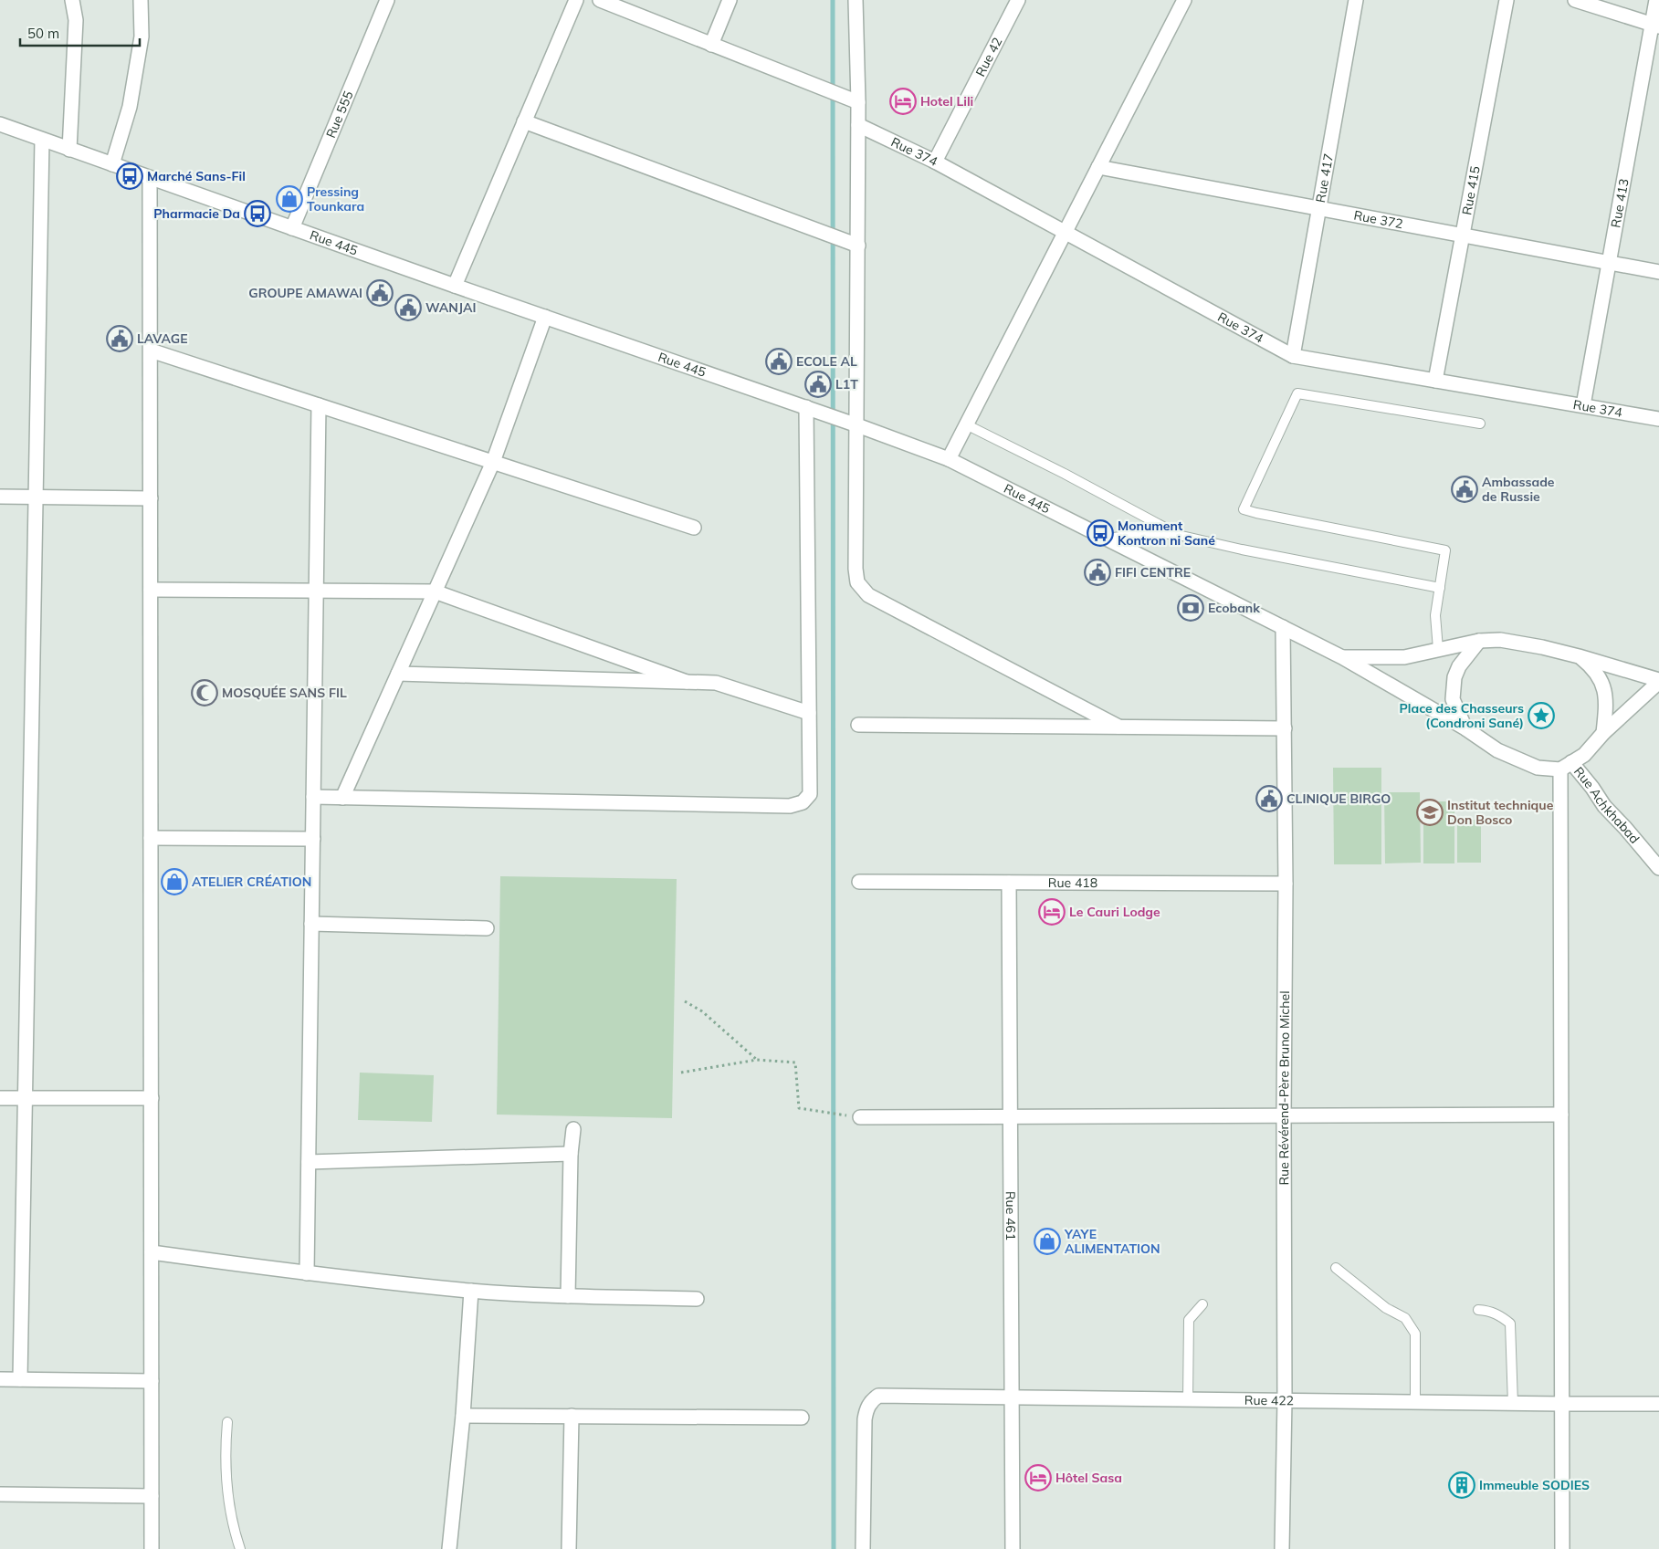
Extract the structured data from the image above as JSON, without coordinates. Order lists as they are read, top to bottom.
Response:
{
  "streets": {
    "street": [
      "Rue 42",
      "Rue 555",
      "Rue 374",
      "Rue 417",
      "Rue 415",
      "Rue 413",
      "Rue 372",
      "Rue 445",
      "Rue Achkhabad",
      "Rue 418",
      "Rue Révérend-Père Bruno Michel",
      "Rue 461",
      "Rue 422"
    ]
  },
  "crossings": [
    ["Rue 42", "Rue 374"],
    ["Rue 555", "Rue 445"],
    ["Rue 374", "Rue 417"],
    ["Rue 374", "Rue 415"],
    ["Rue 374", "Rue 413"],
    ["Rue 417", "Rue 372"],
    ["Rue 415", "Rue 372"],
    ["Rue 413", "Rue 372"],
    ["Rue 445", "Rue Achkhabad"],
    ["Rue 445", "Rue Révérend-Père Bruno Michel"],
    ["Rue 418", "Rue Révérend-Père Bruno Michel"],
    ["Rue 418", "Rue 461"],
    ["Rue Révérend-Père Bruno Michel", "Rue 422"],
    ["Rue 461", "Rue 422"]
  ],
  "places": {
    "hotel": ["Hotel Lili", "Le Cauri Lodge", "Hôtel Sasa"],
    "bus stop": ["Marché Sans-Fil", "Pharmacie Da", "Monument Kontron ni Sané"],
    "shop": ["Pressing Tounkara", "ATELIER CRÉATION", "YAYE ALIMENTATION"],
    "public building": [
      "GROUPE AMAWAI",
      "WANJAI",
      "LAVAGE",
      "ECOLE AL",
      "L1T",
      "Ambassade de Russie",
      "FIFI CENTRE",
      "CLINIQUE BIRGO"
    ],
    "bank": ["Ecobank"],
    "mosque": ["MOSQUÉE SANS FIL"],
    "place": ["Place des Chasseurs (Condroni Sané)"],
    "school or university": ["Institut technique Don Bosco"],
    "building": ["Immeuble SODIES"]
  },
  "scale_bar": "50 m"
}
